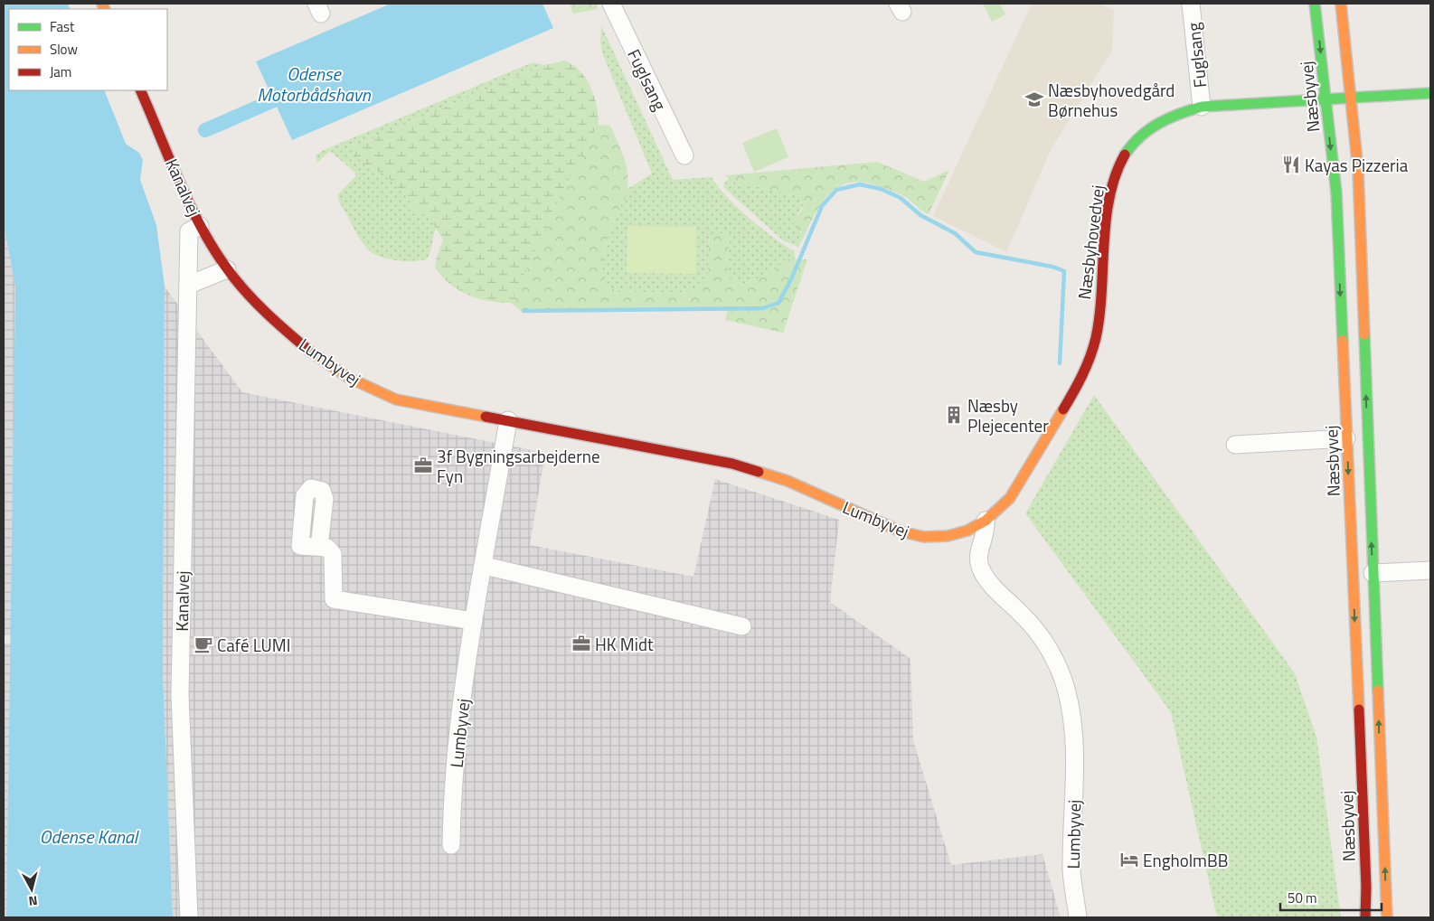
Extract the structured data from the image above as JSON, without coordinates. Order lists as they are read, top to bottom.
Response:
{
  "streets": {
    "street": [
      "Fuglsang",
      "Næsbyvej",
      "Kanalvej",
      "Næsbyhovedvej",
      "Lumbyvej"
    ]
  },
  "crossings": [
    ["Fuglsang", "Næsbyhovedvej"],
    ["Næsbyvej", "Næsbyhovedvej"],
    ["Kanalvej", "Lumbyvej"],
    ["Næsbyhovedvej", "Lumbyvej"]
  ],
  "water": ["Odense Motorbådshavn", "Odense Kanal"],
  "places": {
    "school or university": ["Næsbyhovedgård Børnehus"],
    "restaurant": ["Kayas Pizzeria"],
    "building": ["Næsby Plejecenter"],
    "office": ["3f Bygningsarbejderne Fyn", "HK Midt"],
    "cafe": ["Café LUMI"],
    "hotel": ["EngholmBB"]
  },
  "legend": ["Fast", "Slow", "Jam"],
  "scale_bar": "50 m",
  "north": "bottom"
}
